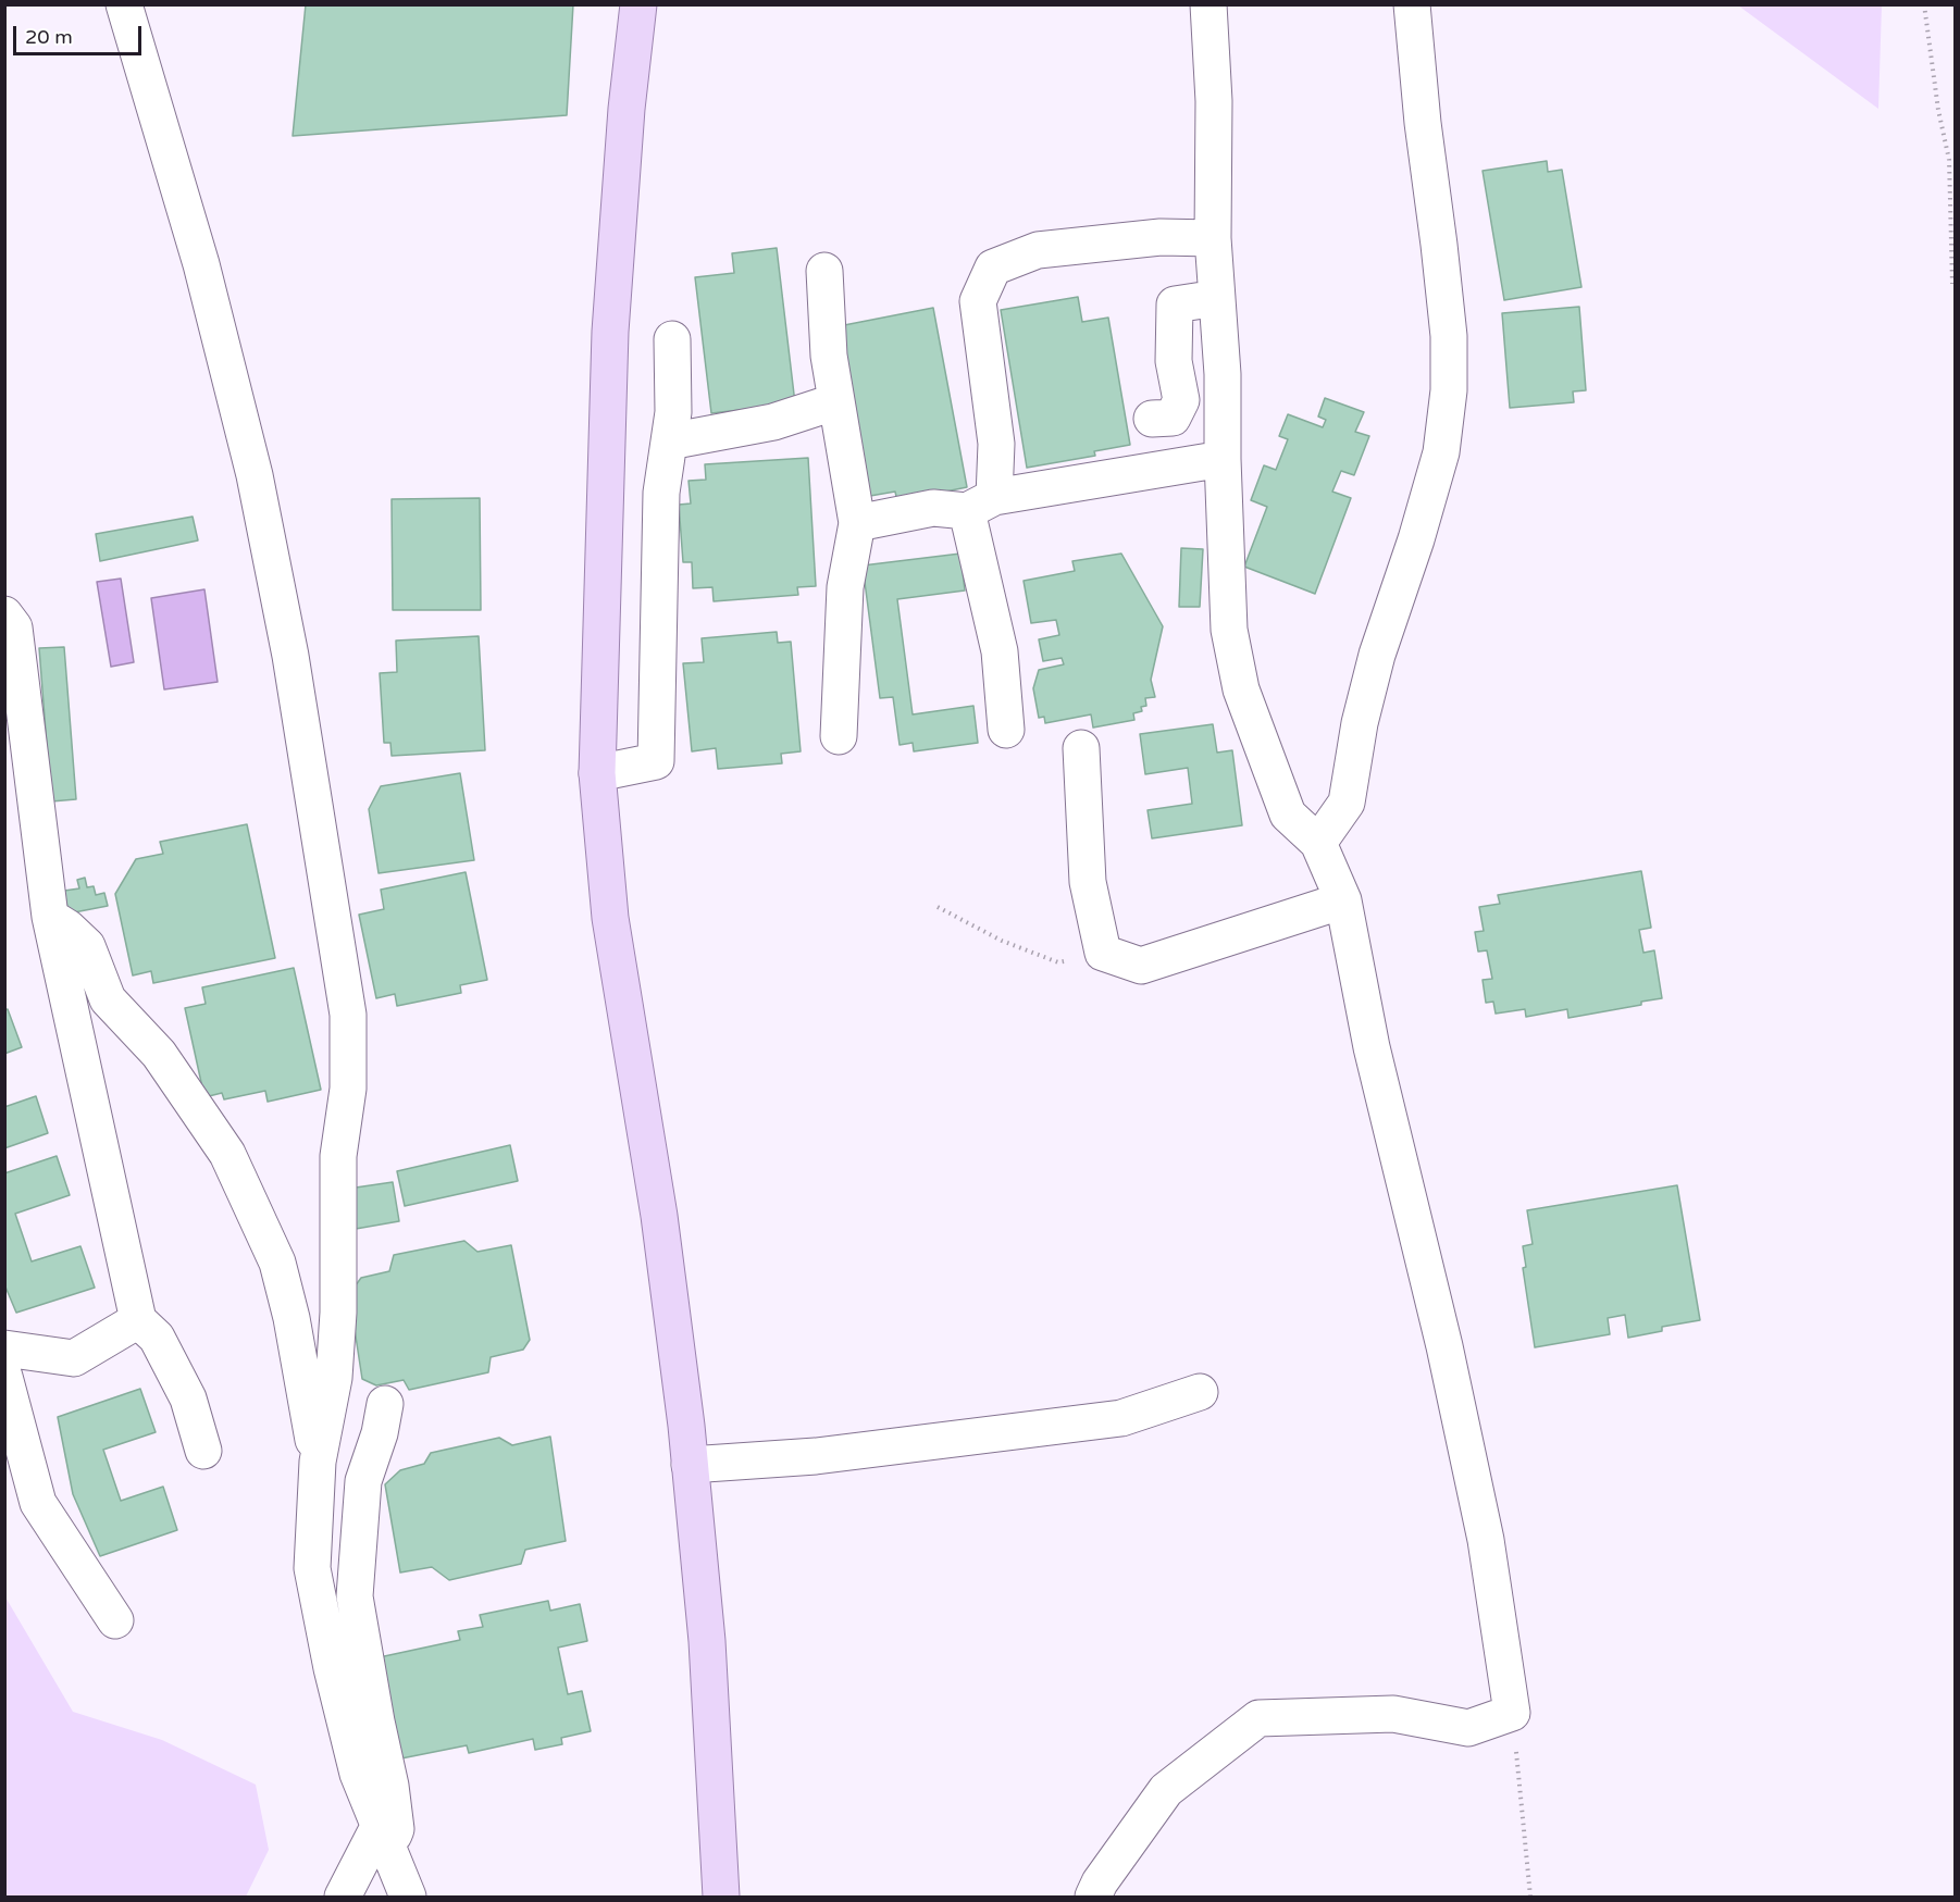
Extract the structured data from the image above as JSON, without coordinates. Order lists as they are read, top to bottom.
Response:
{
  "scale_bar": "20 m"
}
